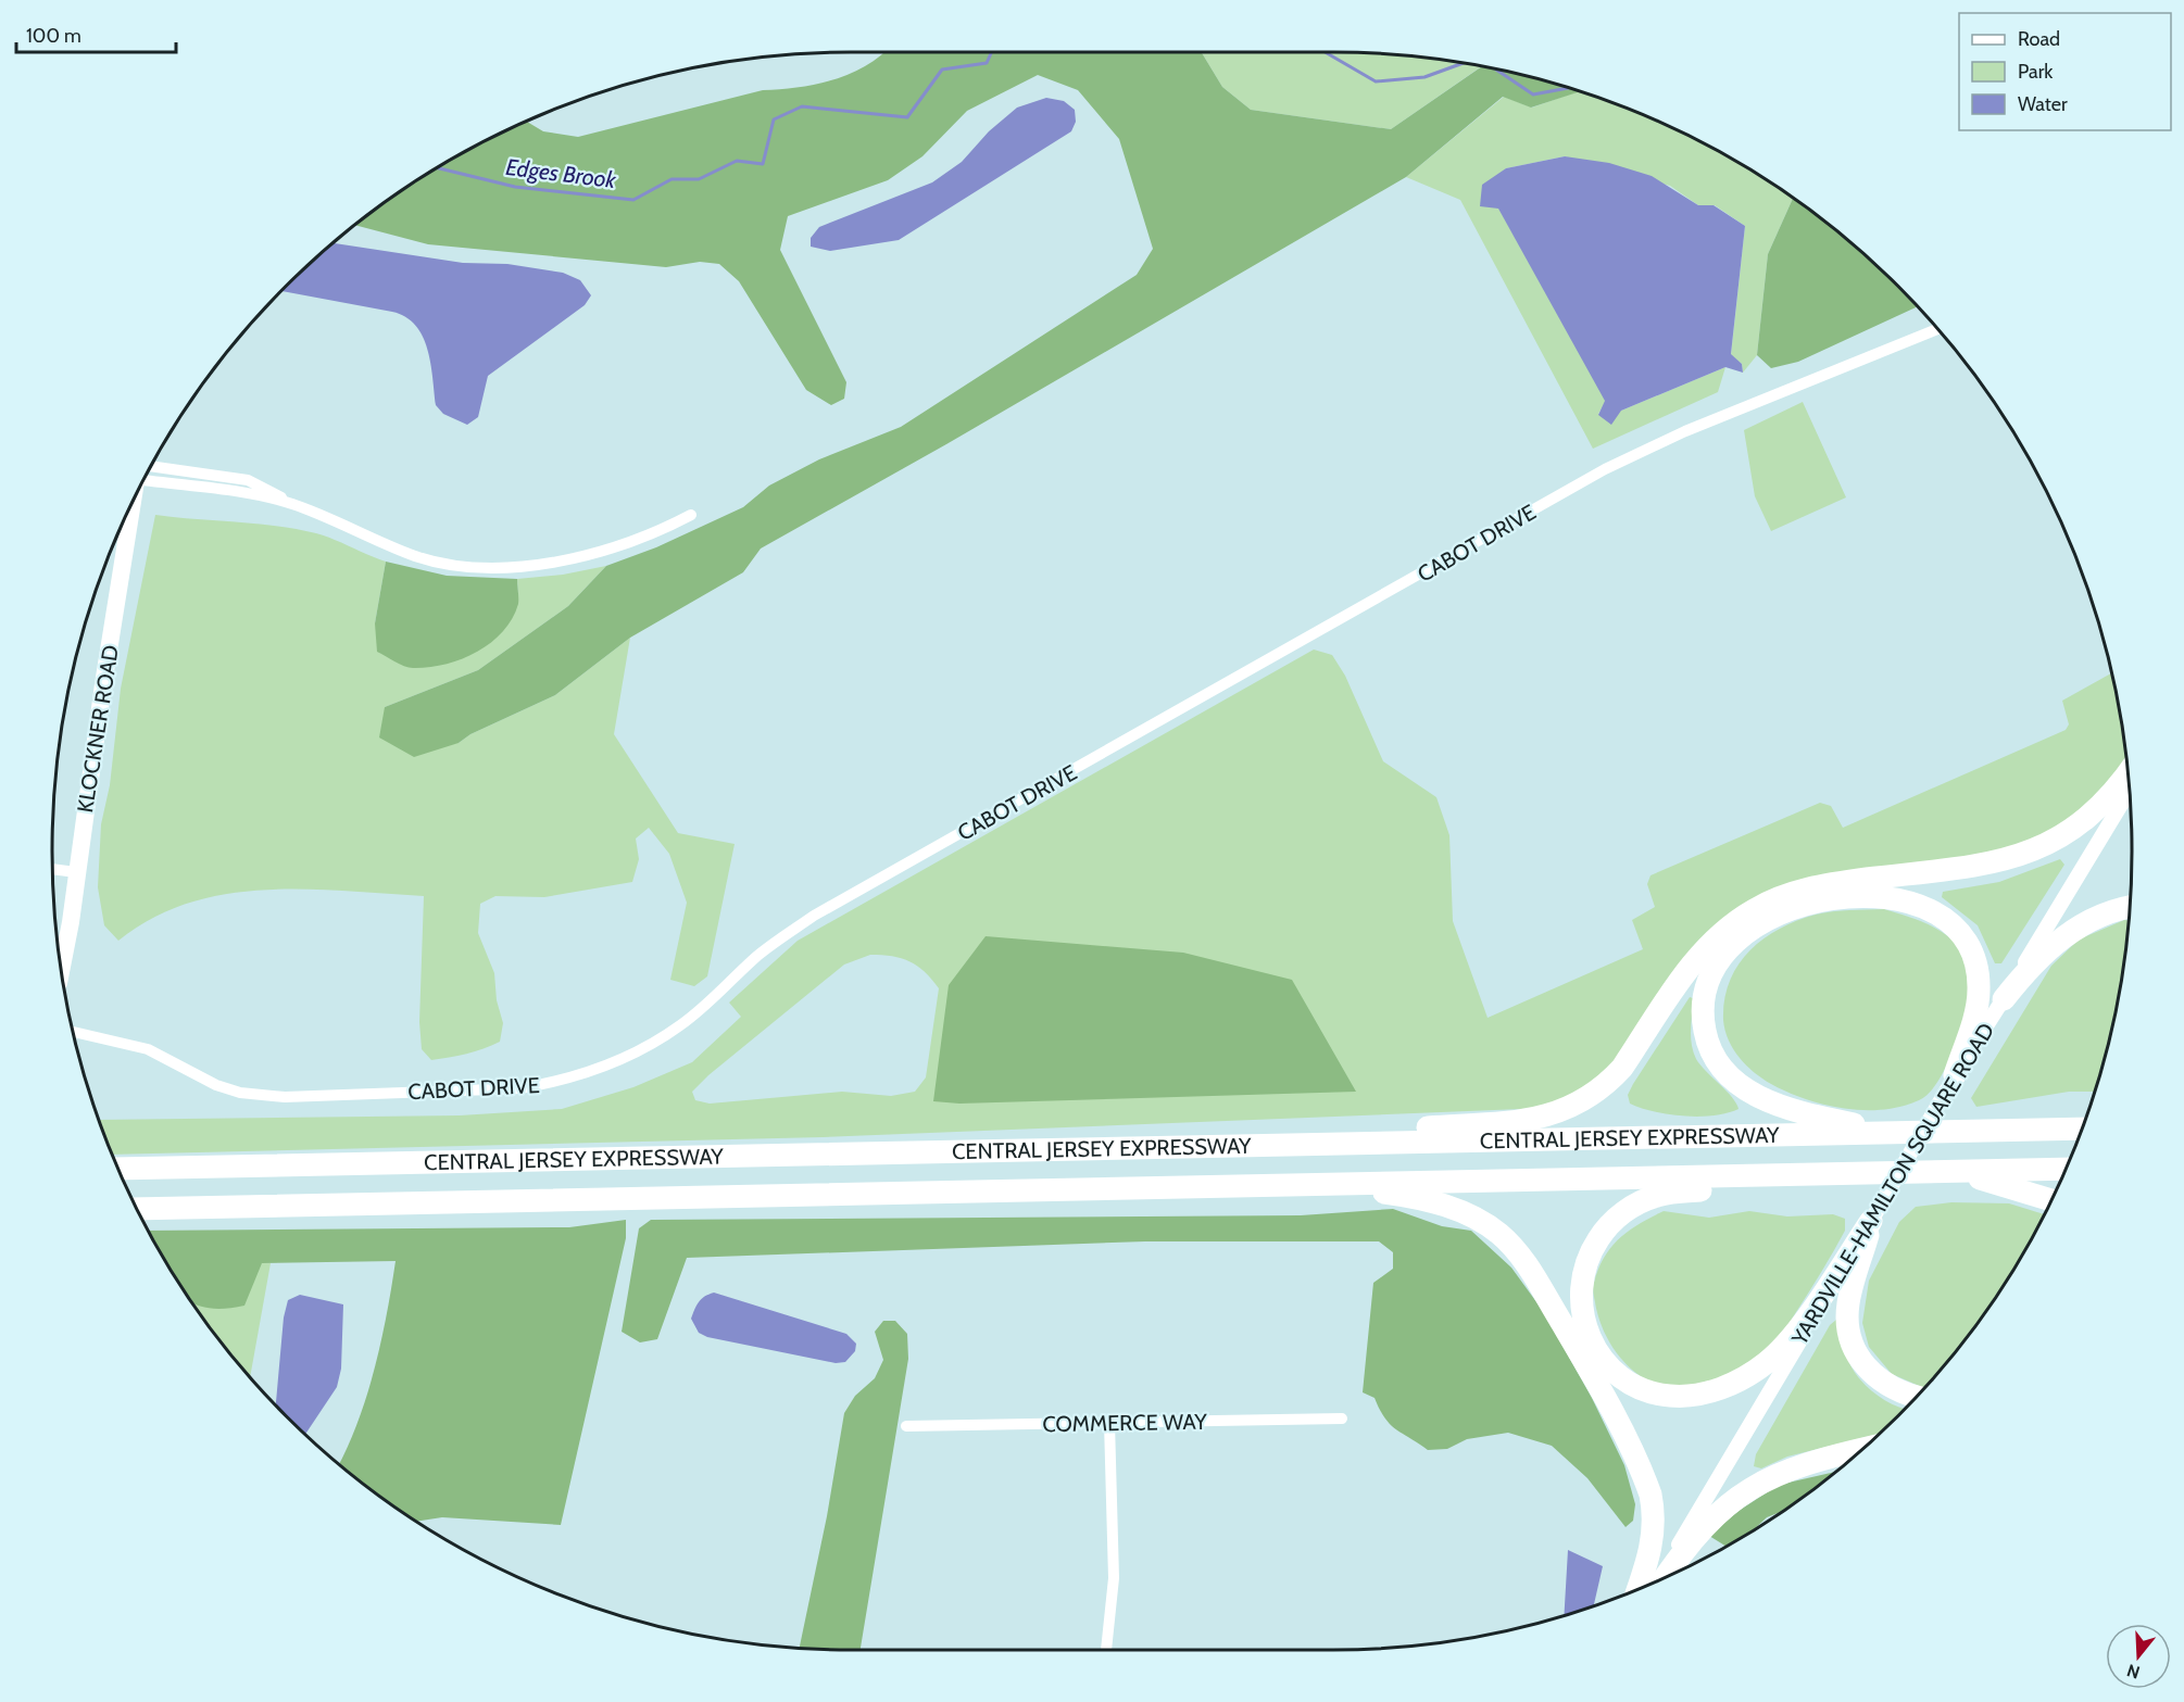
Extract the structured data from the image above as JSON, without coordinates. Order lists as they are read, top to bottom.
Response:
{
  "streets": {
    "highway": ["CENTRAL JERSEY EXPRESSWAY"],
    "main road": ["KLOCKNER ROAD"],
    "street": ["CABOT DRIVE", "YARDVILLE-HAMILTON SQUARE ROAD", "COMMERCE WAY"]
  },
  "water": ["Edges Brook"],
  "legend": ["Road", "Park", "Water"],
  "scale_bar": "100 m",
  "north": "bottom"
}
